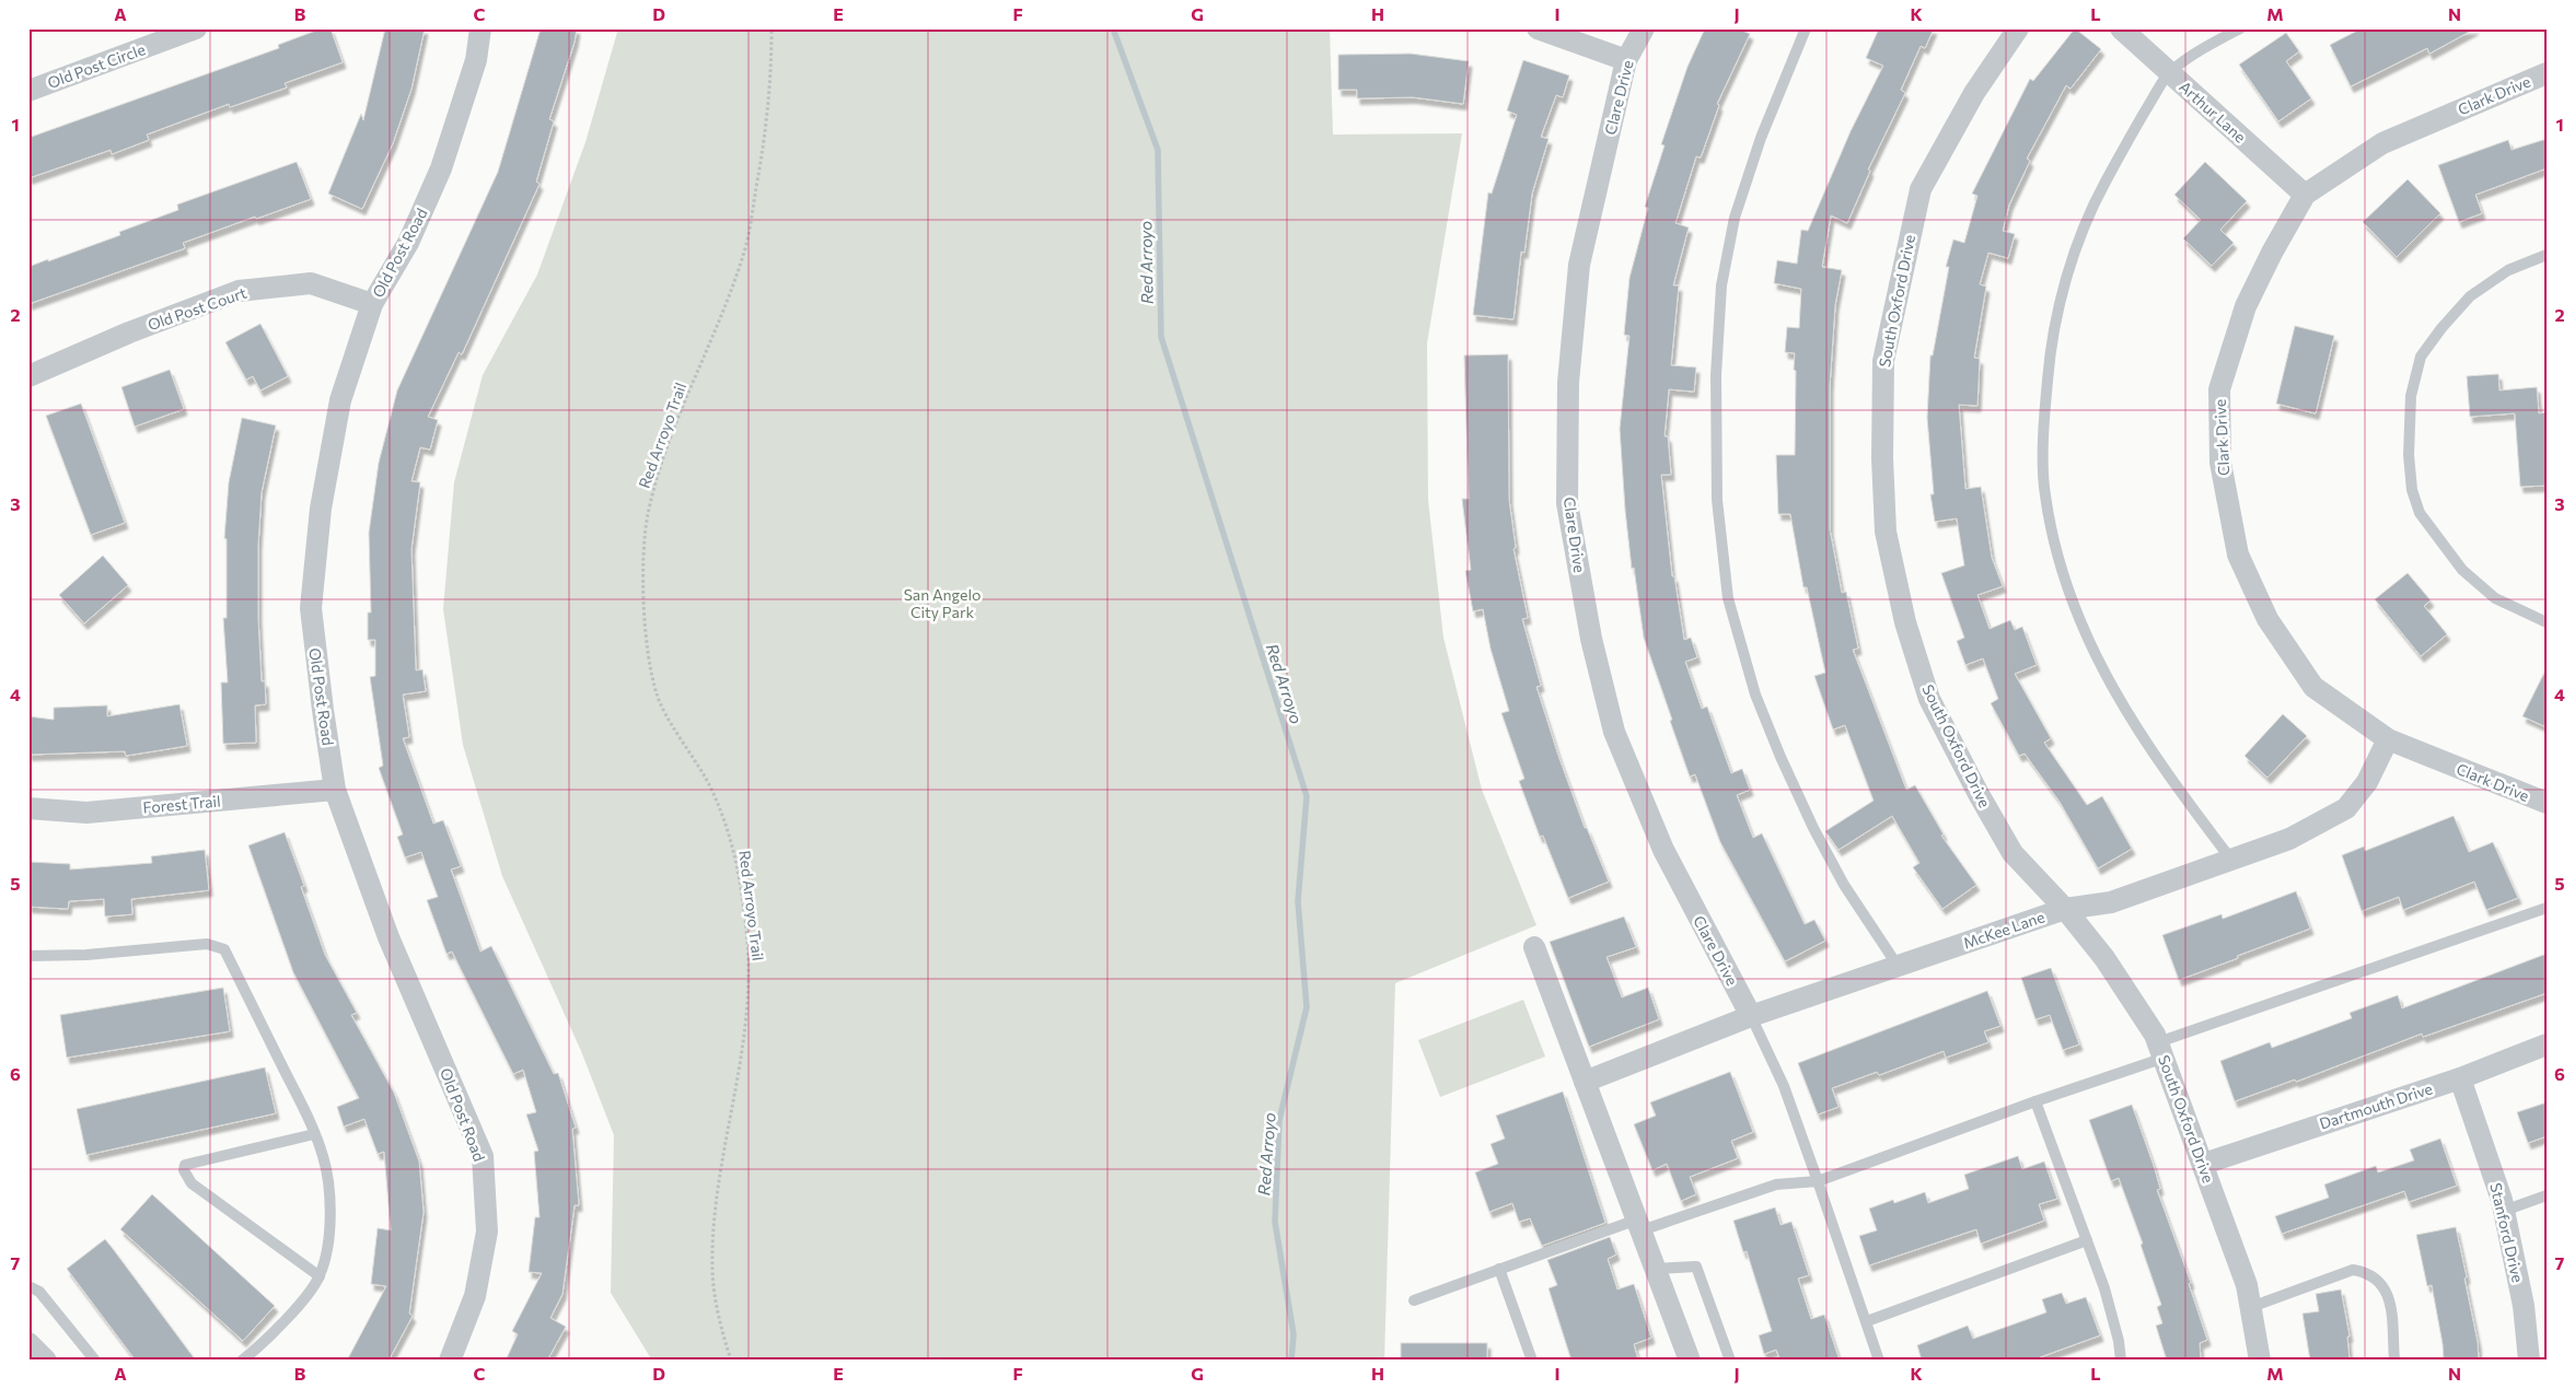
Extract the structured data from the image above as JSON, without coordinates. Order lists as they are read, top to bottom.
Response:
{
  "streets": {
    "street": [
      "Old Post Circle",
      "Clark Drive",
      "Clare Drive",
      "Arthur Lane",
      "Old Post Road",
      "South Oxford Drive",
      "Old Post Court",
      "Forest Trail",
      "McKee Lane",
      "Dartmouth Drive",
      "Stanford Drive"
    ],
    "path": ["Red Arroyo Trail"]
  },
  "crossings": [
    ["Clark Drive", "Arthur Lane"],
    ["Clark Drive", "McKee Lane"],
    ["Clare Drive", "McKee Lane"],
    ["Old Post Road", "Old Post Court"],
    ["Old Post Road", "Forest Trail"],
    ["South Oxford Drive", "McKee Lane"],
    ["South Oxford Drive", "Dartmouth Drive"],
    ["Dartmouth Drive", "Stanford Drive"]
  ],
  "water": ["Red Arroyo"],
  "parks": ["San Angelo City Park"],
  "grid": {
    "columns": [
      "A",
      "B",
      "C",
      "D",
      "E",
      "F",
      "G",
      "H",
      "I",
      "J",
      "K",
      "L",
      "M",
      "N"
    ],
    "rows": [
      "1",
      "2",
      "3",
      "4",
      "5",
      "6",
      "7"
    ]
  }
}
